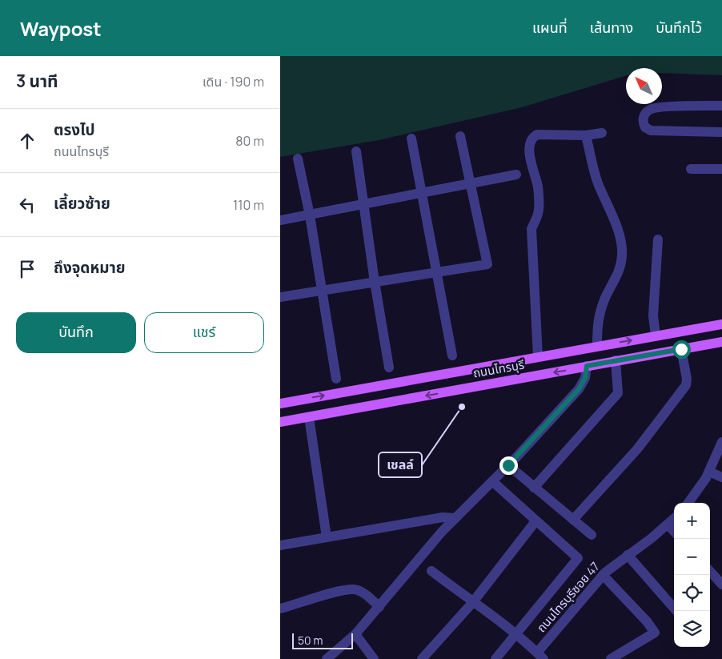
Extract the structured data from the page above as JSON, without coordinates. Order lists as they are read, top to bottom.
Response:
{
  "streets": {
    "main road": ["ถนนไทรบุรี"],
    "street": ["ถนนไทรบุรีซอย 47"]
  },
  "places": ["เชลล์"],
  "scale_bar": "50 m",
  "north": "top left",
  "page": {
    "header": "Waypost",
    "nav": ["แผนที่", "เส้นทาง", "บันทึกไว้"],
    "heading": ["3 นาที", "เดิน · 190 m"],
    "list": [
      ["ตรงไป", "ถนนไทรบุรี", "80 m"],
      ["เลี้ยวซ้าย", "110 m"],
      "ถึงจุดหมาย"
    ],
    "buttons": ["บันทึก", "แชร์"],
    "map_buttons": ["+", "−"],
    "scale": "50 m"
  }
}
